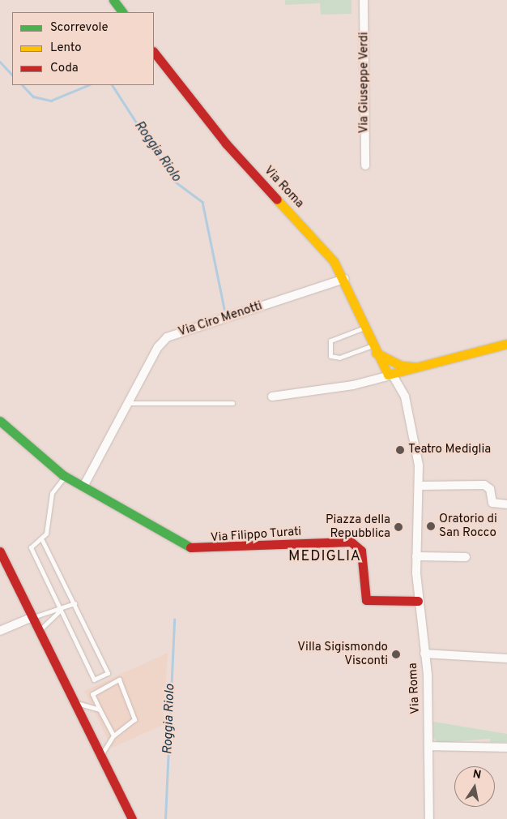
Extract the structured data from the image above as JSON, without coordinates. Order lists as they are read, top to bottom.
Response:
{
  "streets": {
    "street": [
      "Via Giuseppe Verdi",
      "Via Roma",
      "Via Ciro Menotti",
      "Via Filippo Turati"
    ]
  },
  "crossings": [
    ["Via Roma", "Via Ciro Menotti"],
    ["Via Roma", "Via Filippo Turati"],
    ["Via Ciro Menotti", "Via Filippo Turati"]
  ],
  "districts": ["MEDIGLIA"],
  "water": ["Roggia Riolo"],
  "places": [
    "Teatro Mediglia",
    "Oratorio di San Rocco",
    "Piazza della Repubblica",
    "Villa Sigismondo Visconti"
  ],
  "legend": ["Scorrevole", "Lento", "Coda"],
  "north": "top"
}
